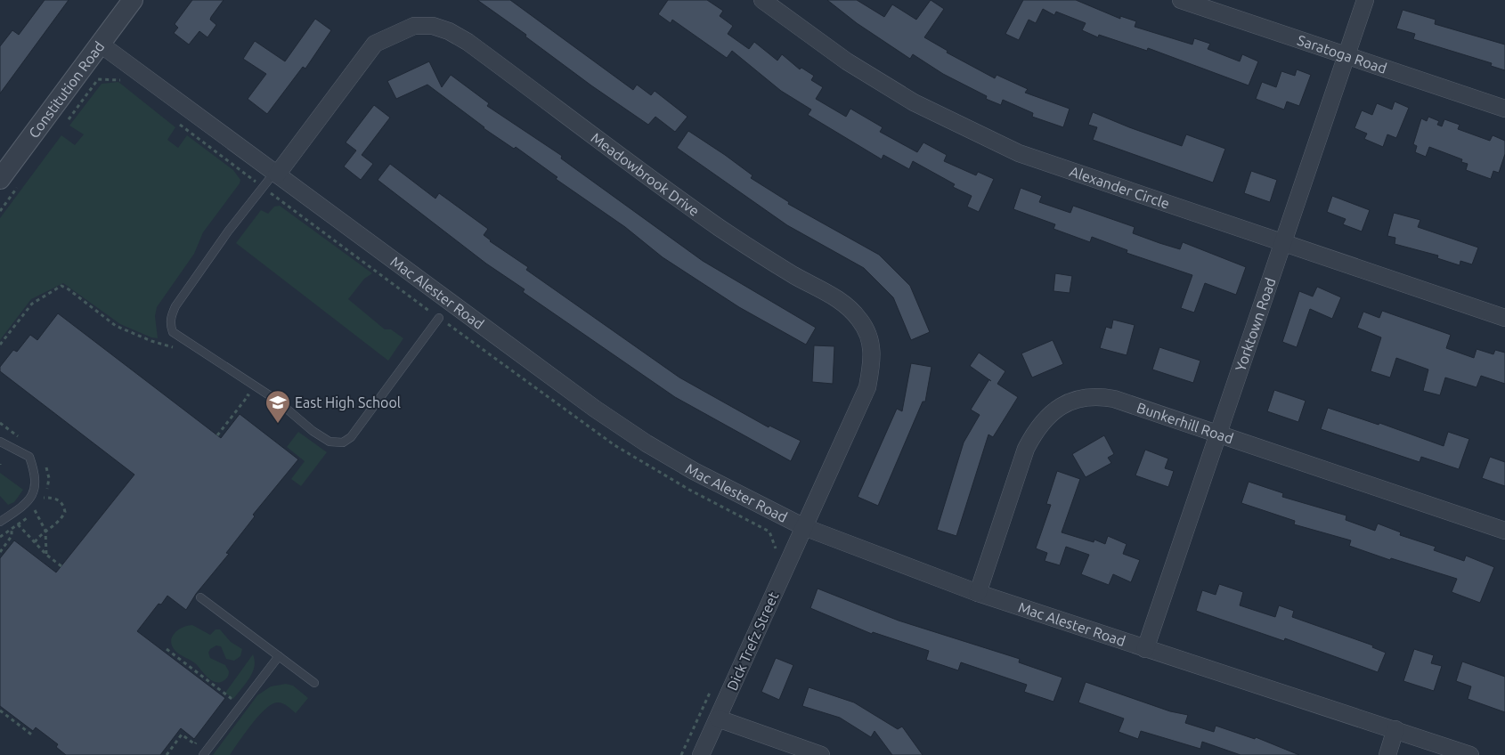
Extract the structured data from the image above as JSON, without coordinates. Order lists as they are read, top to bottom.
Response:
{
  "streets": {
    "street": [
      "Saratoga Road",
      "Constitution Road",
      "Meadowbrook Drive",
      "Alexander Circle",
      "Mac Alester Road",
      "Yorktown Road",
      "Bunkerhill Road",
      "Dick Trefz Street"
    ]
  },
  "crossings": [
    ["Saratoga Road", "Yorktown Road"],
    ["Constitution Road", "Mac Alester Road"],
    ["Meadowbrook Drive", "Mac Alester Road"],
    ["Meadowbrook Drive", "Dick Trefz Street"],
    ["Alexander Circle", "Yorktown Road"],
    ["Mac Alester Road", "Yorktown Road"],
    ["Mac Alester Road", "Bunkerhill Road"],
    ["Mac Alester Road", "Dick Trefz Street"],
    ["Yorktown Road", "Bunkerhill Road"]
  ],
  "places": {
    "school or university": ["East High School"]
  }
}
